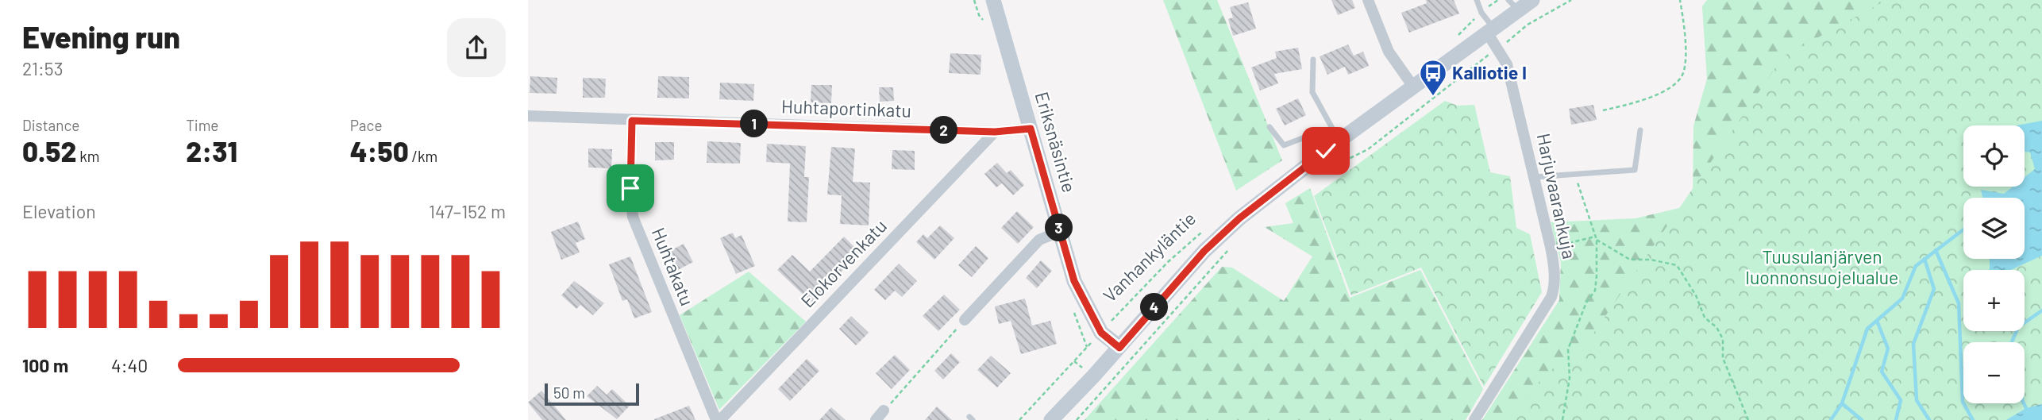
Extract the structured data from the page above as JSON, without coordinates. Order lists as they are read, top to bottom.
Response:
{
  "streets": {
    "street": [
      "Huhtaportinkatu",
      "Eriksnäsintie",
      "Harjuvaarankuja",
      "Vanhankyläntie",
      "Elokorvenkatu",
      "Huhtakatu"
    ]
  },
  "crossings": [
    ["Huhtaportinkatu", "Eriksnäsintie"],
    ["Huhtaportinkatu", "Elokorvenkatu"],
    ["Huhtaportinkatu", "Huhtakatu"],
    ["Eriksnäsintie", "Vanhankyläntie"],
    ["Harjuvaarankuja", "Vanhankyläntie"]
  ],
  "parks": ["Tuusulanjärven luonnonsuojelualue"],
  "places": {
    "bus stop": ["Kalliotie I"]
  },
  "scale_bar": "50 m",
  "page": {
    "heading": ["Evening run", "21:53"],
    "stats": [
      ["Distance", "0.52 km"],
      ["Time", "2:31"],
      ["Pace", "4:50 /km"]
    ],
    "pins": [
      "1",
      "2",
      "3",
      "4"
    ],
    "map_buttons": ["+", "−"],
    "chart": ["Elevation", "147–152 m"],
    "list": [
      {
        "name": "100 m",
        "note": "4:40"
      }
    ],
    "scale": "50 m"
  }
}
